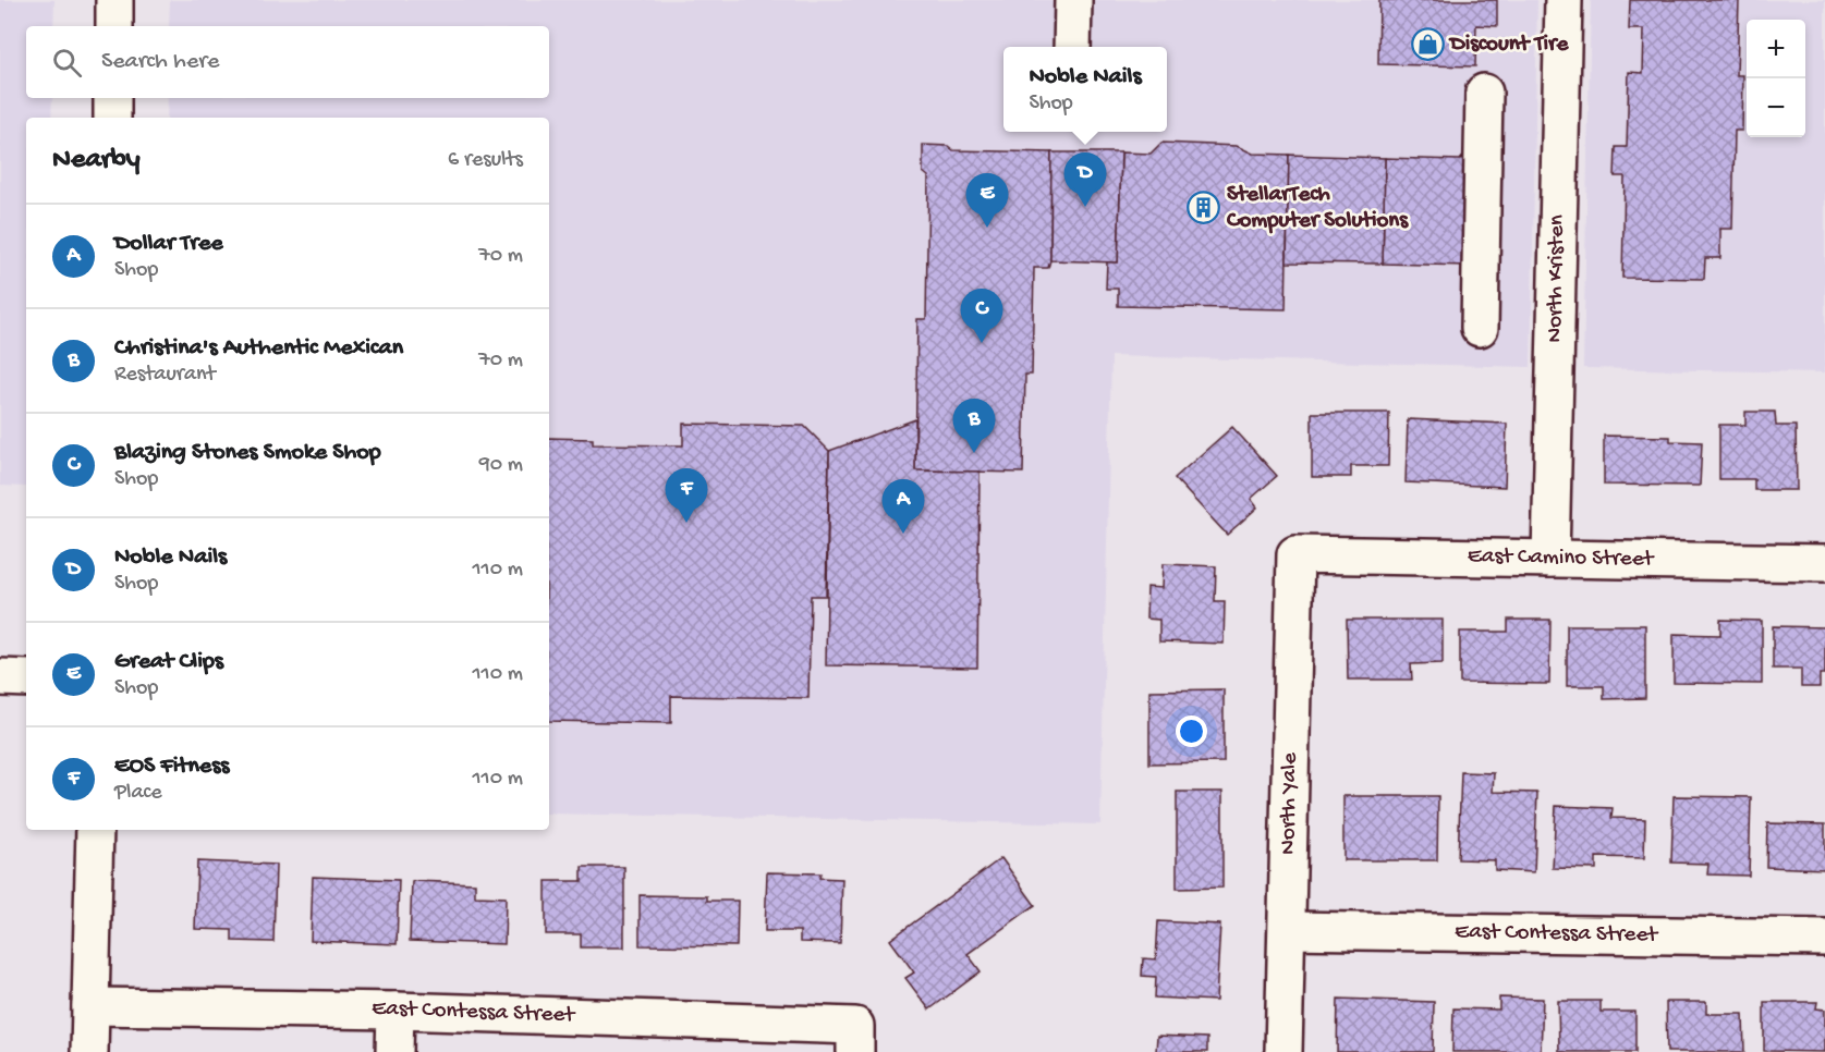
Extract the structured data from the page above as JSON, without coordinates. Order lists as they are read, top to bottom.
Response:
{
  "streets": {
    "street": [
      "North Kristen",
      "East Camino Street",
      "North Yale",
      "East Contessa Street"
    ]
  },
  "crossings": [
    ["North Kristen", "East Camino Street"],
    ["East Camino Street", "North Yale"],
    ["North Yale", "East Contessa Street"]
  ],
  "places": {
    "shop": ["Discount Tire"],
    "building": ["StellarTech Computer Solutions"]
  },
  "page": {
    "map_buttons": ["+", "−"],
    "search": "Search here",
    "popup": ["Noble Nails", "Shop"],
    "heading": ["Nearby", "6 results"],
    "pins": [
      "D",
      "E",
      "C",
      "B",
      "F",
      "A"
    ],
    "list": [
      {
        "mark": "A",
        "name": "Dollar Tree",
        "note": "Shop",
        "value": "70 m"
      },
      {
        "mark": "B",
        "name": "Christina's Authentic Mexican",
        "note": "Restaurant",
        "value": "70 m"
      },
      {
        "mark": "C",
        "name": "Blazing Stones Smoke Shop",
        "note": "Shop",
        "value": "90 m"
      },
      {
        "mark": "D",
        "name": "Noble Nails",
        "note": "Shop",
        "value": "110 m"
      },
      {
        "mark": "E",
        "name": "Great Clips",
        "note": "Shop",
        "value": "110 m"
      },
      {
        "mark": "F",
        "name": "EOS Fitness",
        "note": "Place",
        "value": "110 m"
      }
    ]
  }
}
